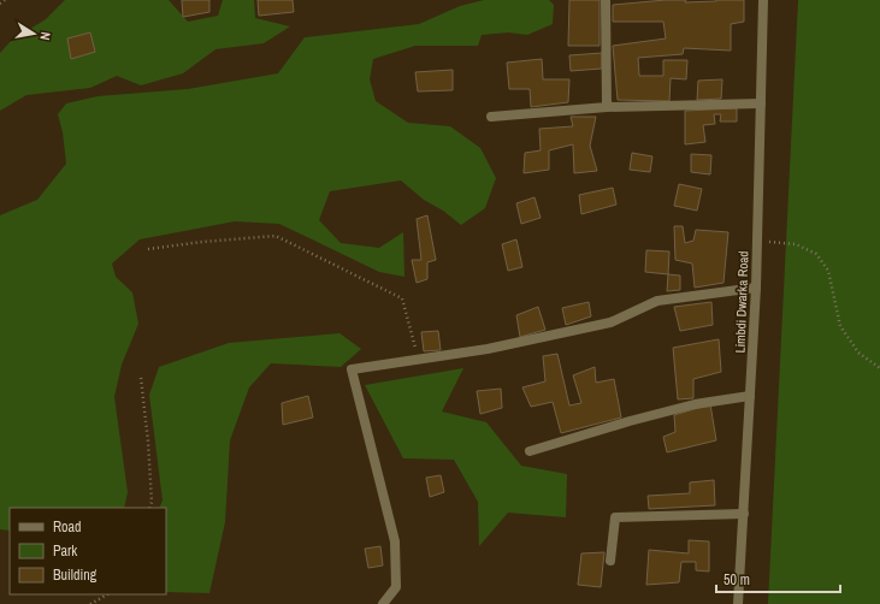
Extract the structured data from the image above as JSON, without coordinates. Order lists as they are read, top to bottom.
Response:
{
  "streets": {
    "street": ["Limbdi Dwarka Road"]
  },
  "legend": ["Road", "Park", "Building"],
  "scale_bar": "50 m",
  "north": "right"
}
